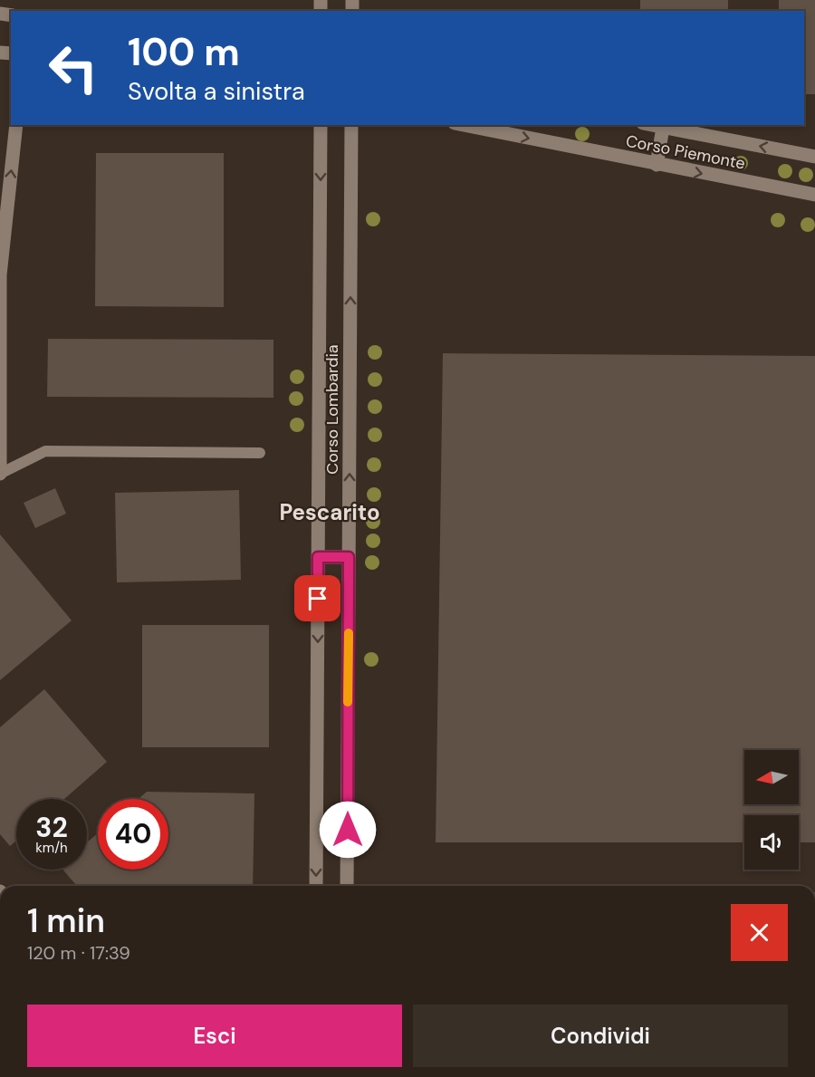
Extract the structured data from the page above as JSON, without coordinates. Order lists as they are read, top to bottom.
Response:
{
  "streets": {
    "street": ["Corso Piemonte", "Corso Lombardia"]
  },
  "districts": ["Pescarito"],
  "north": "left",
  "page": {
    "turn": ["100 m", "Svolta a sinistra"],
    "speed": "32 km/h",
    "limit": "40",
    "heading": ["1 min", "120 m · 17:39"],
    "buttons": ["Esci", "Condividi"]
  }
}
